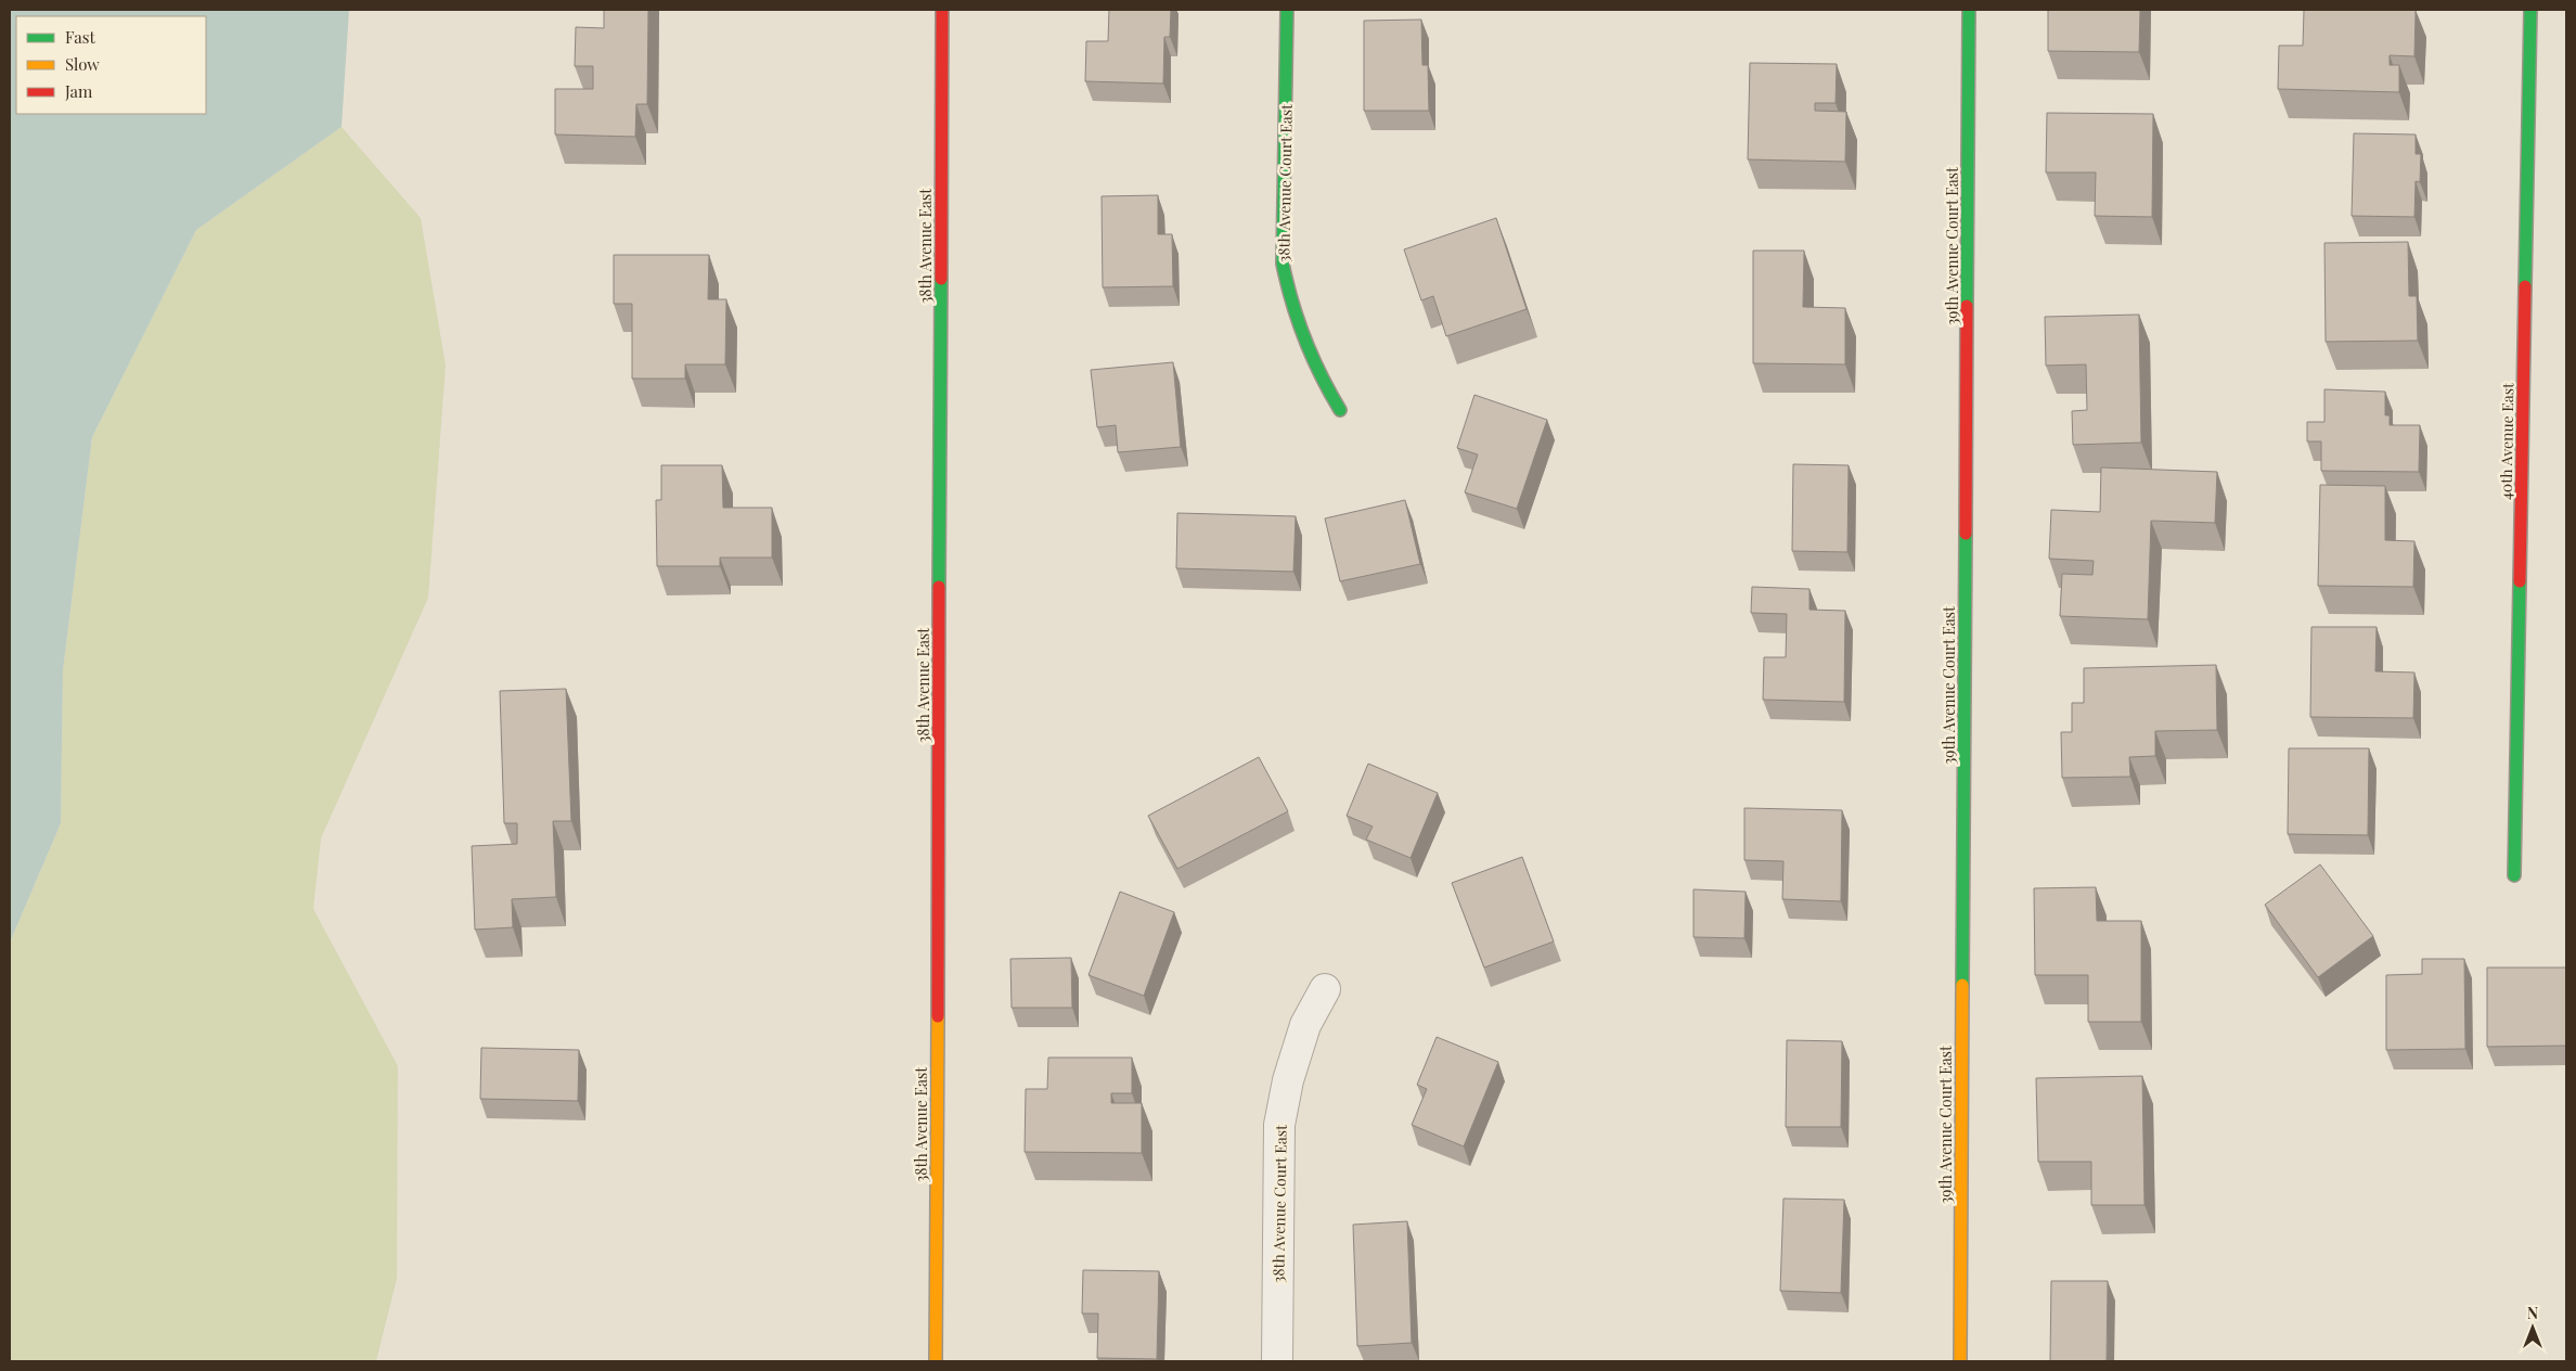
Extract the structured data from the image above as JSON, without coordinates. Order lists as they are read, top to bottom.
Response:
{
  "streets": {
    "street": [
      "38th Avenue Court East",
      "38th Avenue East",
      "39th Avenue Court East",
      "40th Avenue East"
    ]
  },
  "legend": ["Fast", "Slow", "Jam"],
  "north": "top"
}
